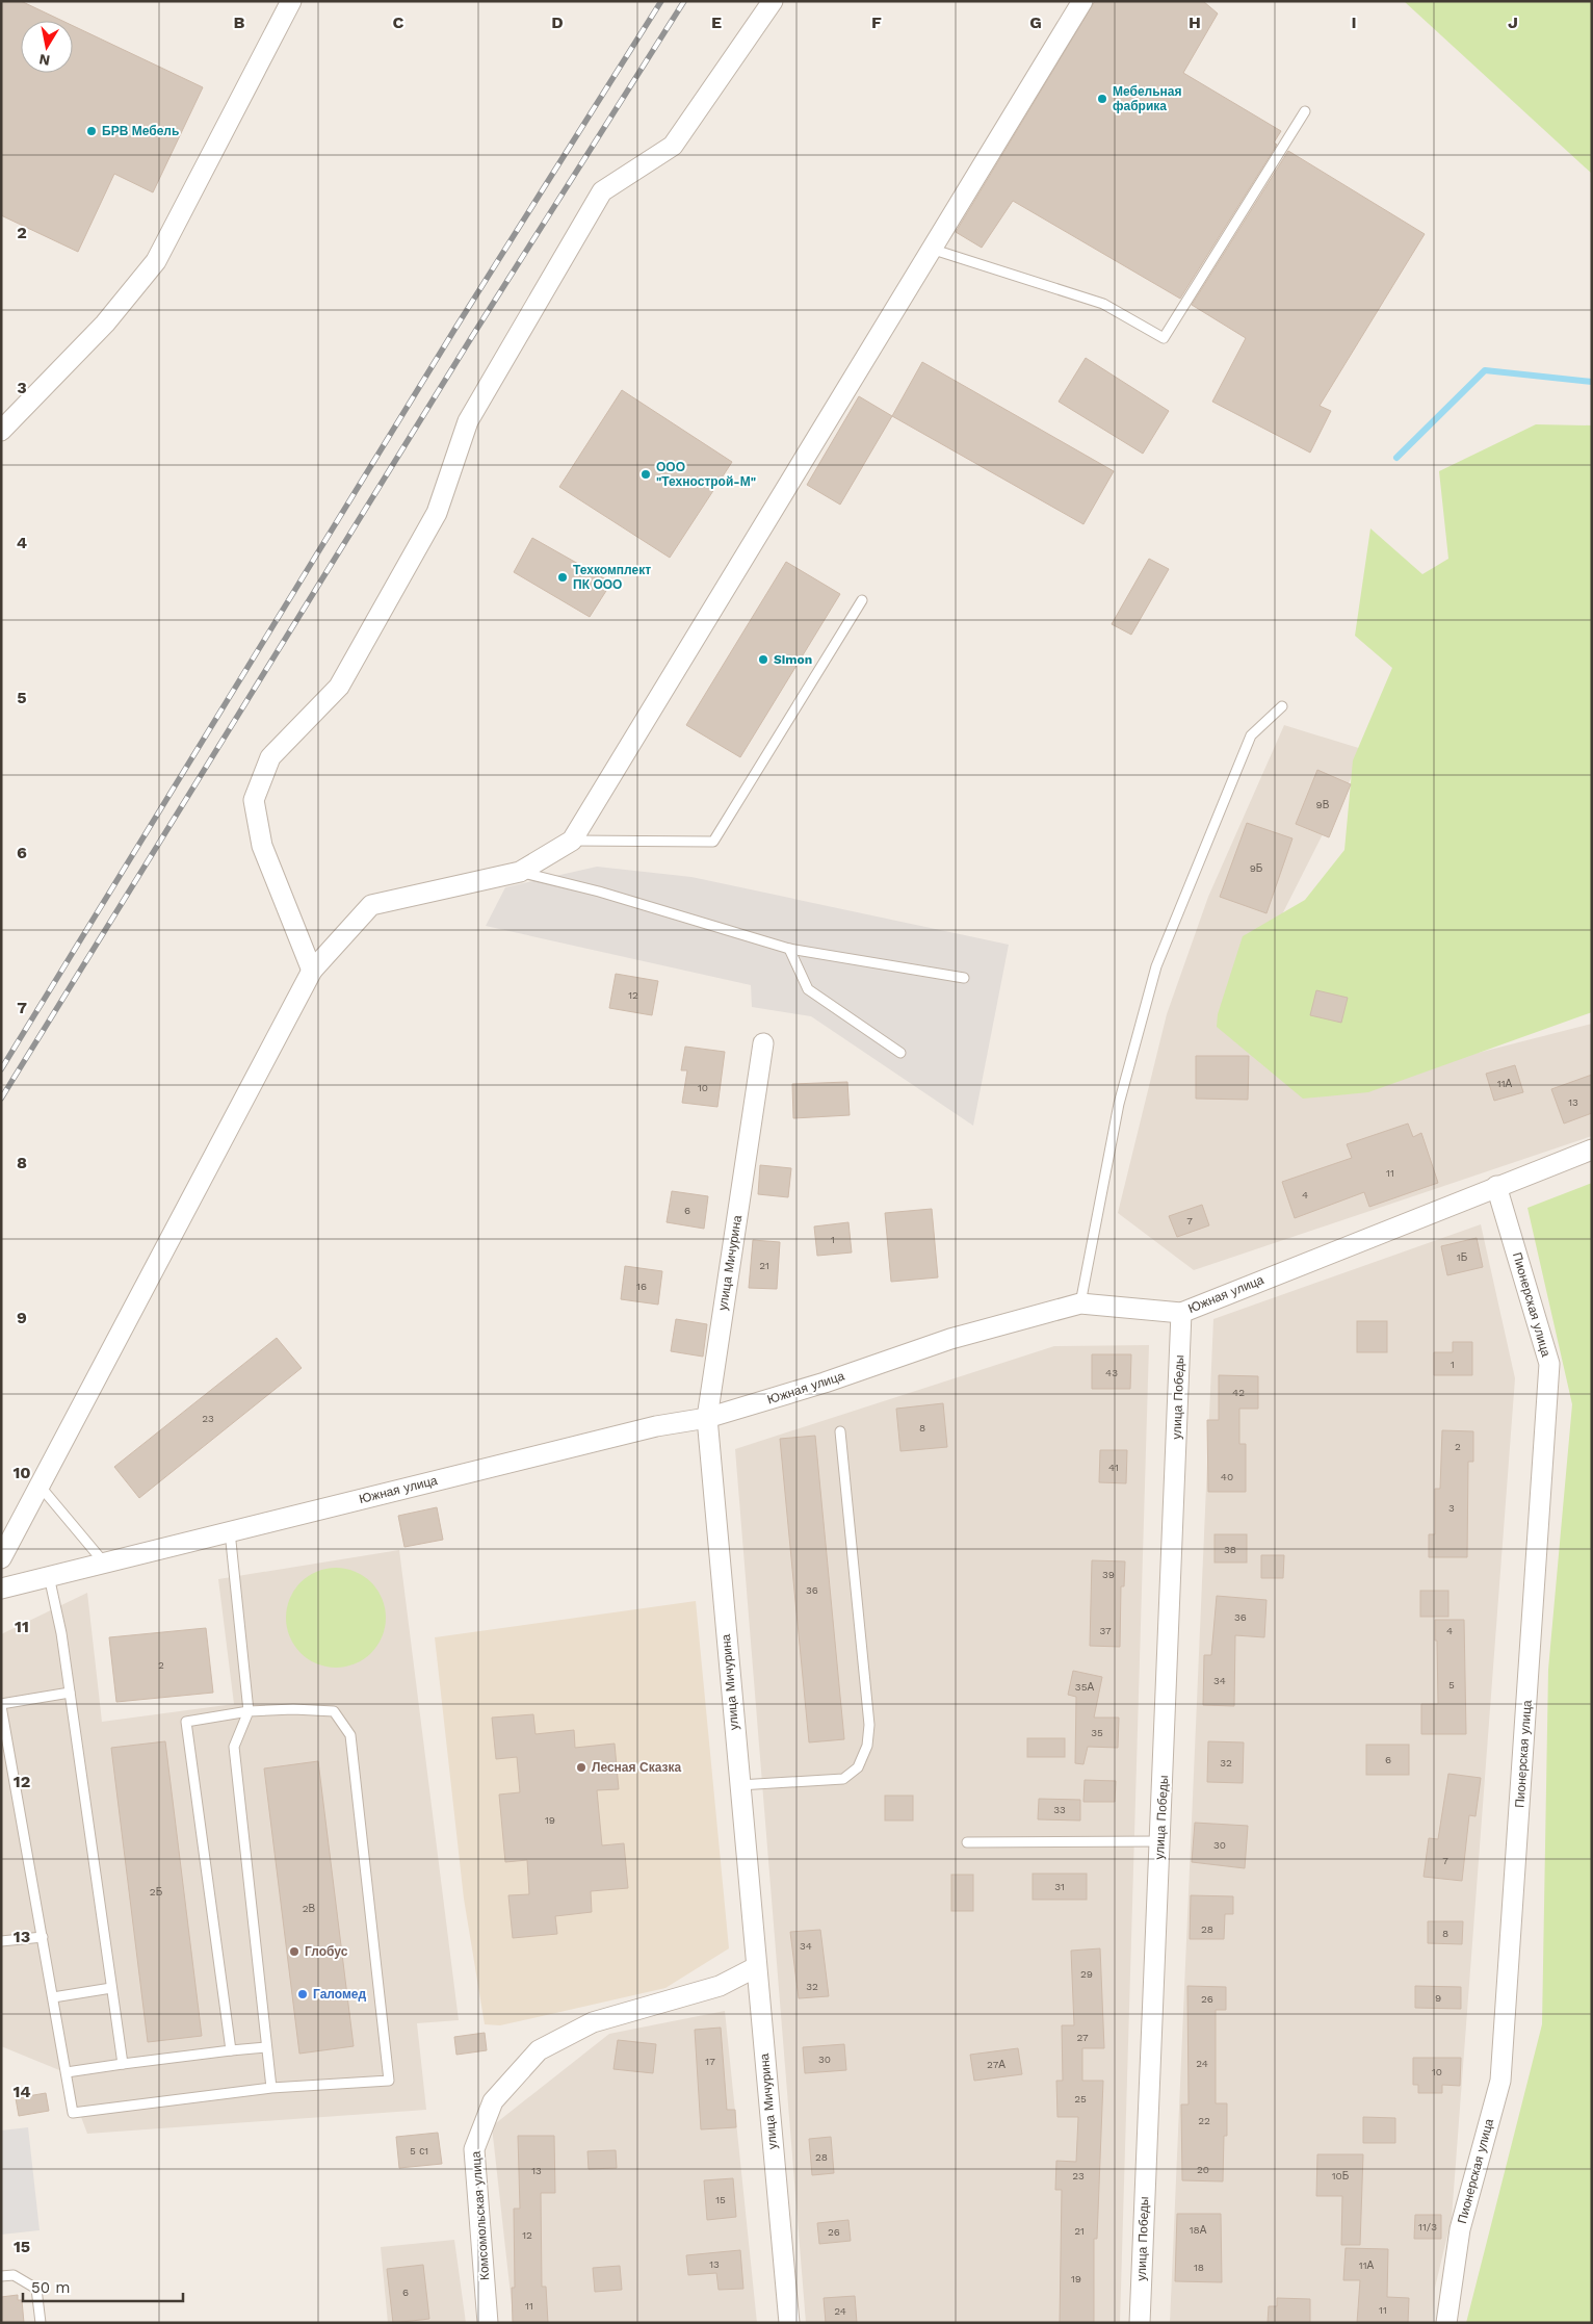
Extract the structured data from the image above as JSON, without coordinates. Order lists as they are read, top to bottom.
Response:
{
  "streets": {
    "street": [
      "улица Мичурина",
      "Южная улица",
      "Пионерская улица",
      "улица Победы",
      "Комсомольская улица"
    ]
  },
  "crossings": [
    ["улица Мичурина", "Южная улица"],
    ["улица Мичурина", "Комсомольская улица"],
    ["Южная улица", "Пионерская улица"],
    ["Южная улица", "улица Победы"]
  ],
  "places": [
    "Мебельная фабрика",
    "БРВ Мебель",
    "ООО \"Технострой-М\"",
    "Техкомплект ПК ООО",
    "Simon",
    "Лесная Сказка",
    "Глобус",
    "Галомед"
  ],
  "house_numbers": [
    "9В",
    "9Б",
    "12",
    "11А",
    "10",
    "13",
    "11",
    "4",
    "6",
    "7",
    "1",
    "1Б",
    "21",
    "16",
    "1",
    "43",
    "42",
    "23",
    "8",
    "2",
    "41",
    "40",
    "3",
    "38",
    "39",
    "36",
    "36",
    "37",
    "4",
    "2",
    "34",
    "5",
    "35А",
    "35",
    "6",
    "32",
    "33",
    "19",
    "30",
    "7",
    "31",
    "2Б",
    "2В",
    "28",
    "8",
    "34",
    "29",
    "32",
    "9",
    "26",
    "27",
    "30",
    "17",
    "24",
    "27А",
    "10",
    "25",
    "22",
    "5 с1",
    "28",
    "20",
    "13",
    "23",
    "10Б",
    "15",
    "11/3",
    "18А",
    "21",
    "26",
    "12",
    "13",
    "11А",
    "18",
    "19",
    "6",
    "11",
    "11",
    "24"
  ],
  "scale_bar": "50 m",
  "north": "bottom",
  "grid": {
    "columns": [
      "B",
      "C",
      "D",
      "E",
      "F",
      "G",
      "H",
      "I",
      "J"
    ],
    "rows": [
      "2",
      "3",
      "4",
      "5",
      "6",
      "7",
      "8",
      "9",
      "10",
      "11",
      "12",
      "13",
      "14",
      "15"
    ]
  }
}
